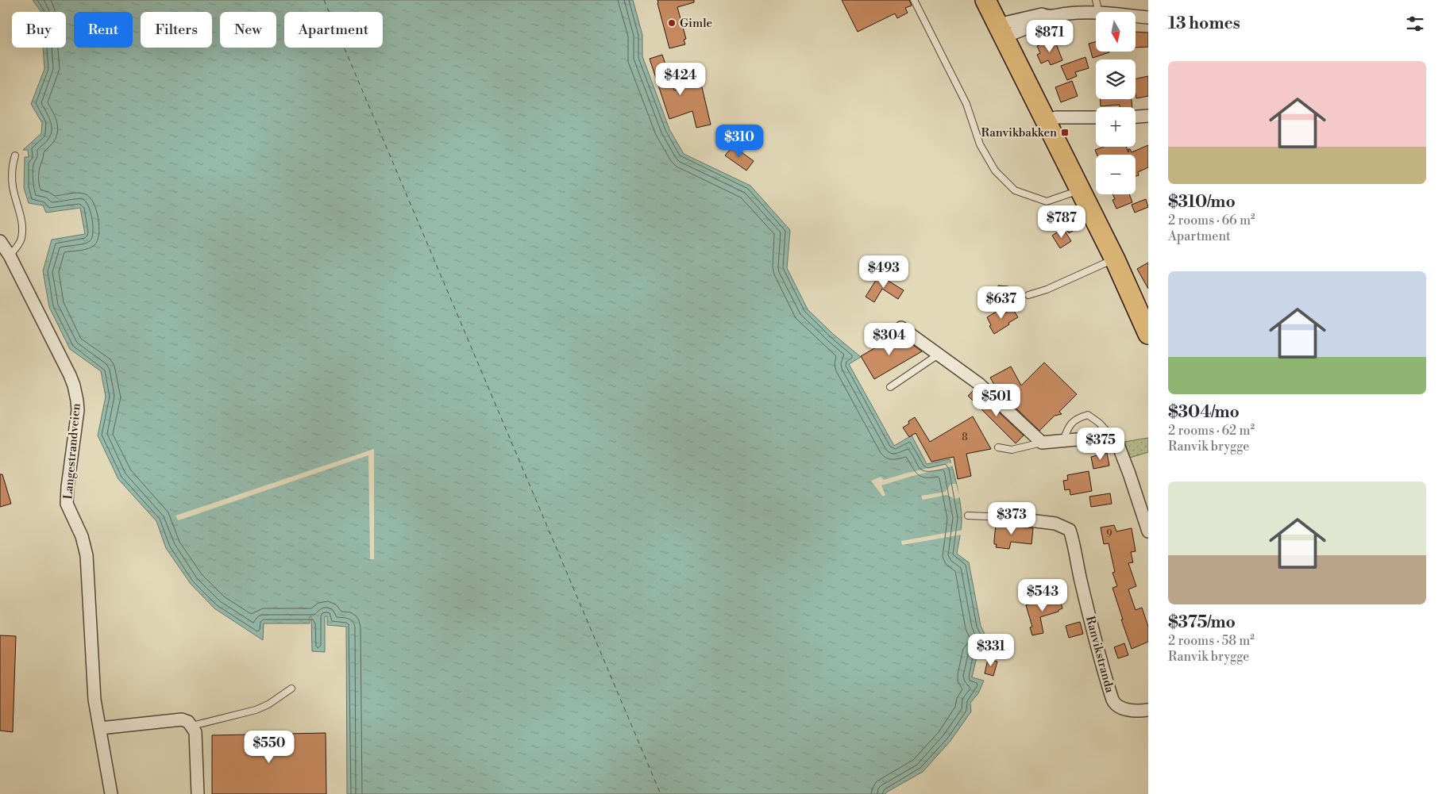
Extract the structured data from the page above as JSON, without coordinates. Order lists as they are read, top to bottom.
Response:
{
  "streets": {
    "street": ["Langestrandveien", "Ranvikstranda"]
  },
  "places": {
    "other": ["Gimle"],
    "transit": ["Ranvikbakken"]
  },
  "house_numbers": ["8", "9"],
  "north": "bottom",
  "page": {
    "heading": "13 homes",
    "map_buttons": ["+", "−"],
    "chip": [
      "Buy",
      "Rent",
      "Filters",
      "New",
      "Apartment"
    ],
    "price": [
      "$871",
      "$424",
      "$310",
      "$787",
      "$493",
      "$637",
      "$304",
      "$501",
      "$375",
      "$373",
      "$543",
      "$331",
      "$550"
    ],
    "list": [
      {
        "name": "$310/mo",
        "note": "2 rooms · 66 m² · Apartment"
      },
      {
        "name": "$304/mo",
        "note": "2 rooms · 62 m² · Ranvik brygge"
      },
      {
        "name": "$375/mo",
        "note": "2 rooms · 58 m² · Ranvik brygge"
      }
    ]
  }
}
